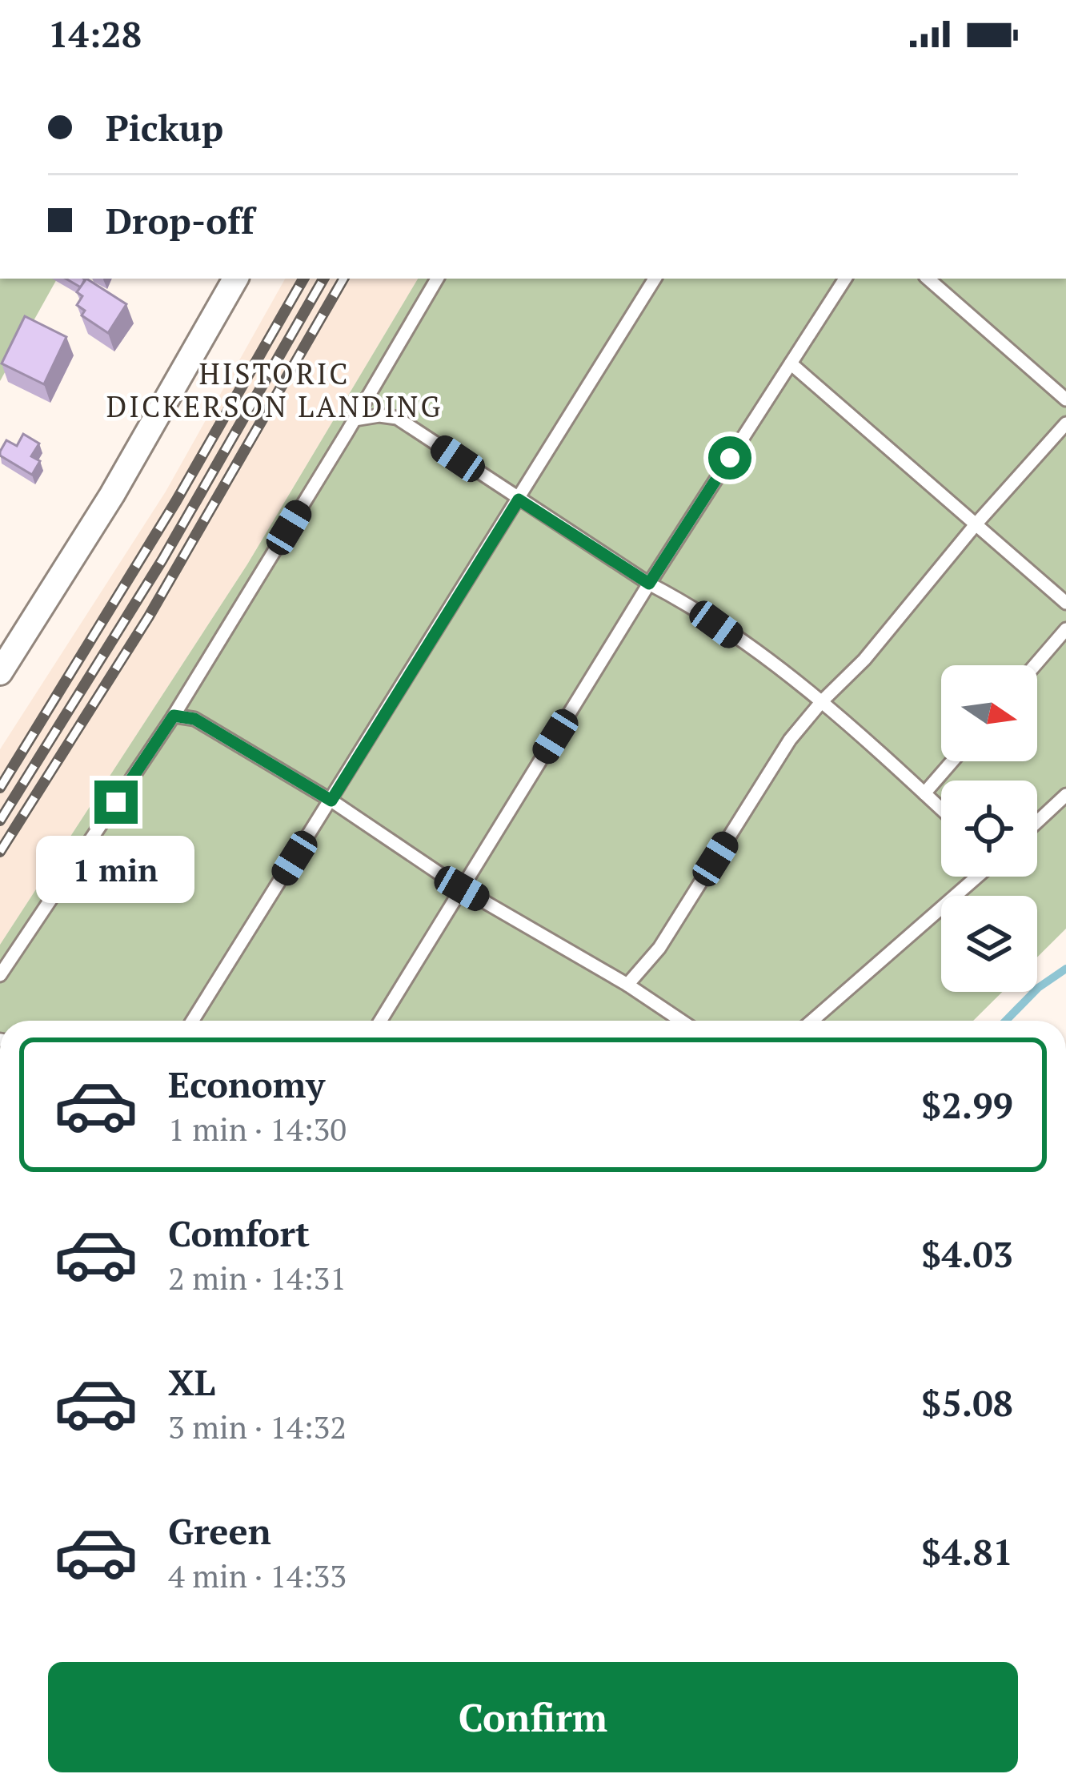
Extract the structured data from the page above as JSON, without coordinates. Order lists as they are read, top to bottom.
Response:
{
  "districts": ["HISTORIC DICKERSON LANDING"],
  "north": "right",
  "page": {
    "status": "14:28",
    "banner": ["Pickup", "Drop-off"],
    "bubble": "1 min",
    "list": [
      {
        "name": "Economy",
        "note": "1 min · 14:30",
        "value": "$2.99"
      },
      {
        "name": "Comfort",
        "note": "2 min · 14:31",
        "value": "$4.03"
      },
      {
        "name": "XL",
        "note": "3 min · 14:32",
        "value": "$5.08"
      },
      {
        "name": "Green",
        "note": "4 min · 14:33",
        "value": "$4.81"
      }
    ],
    "buttons": "Confirm"
  }
}
